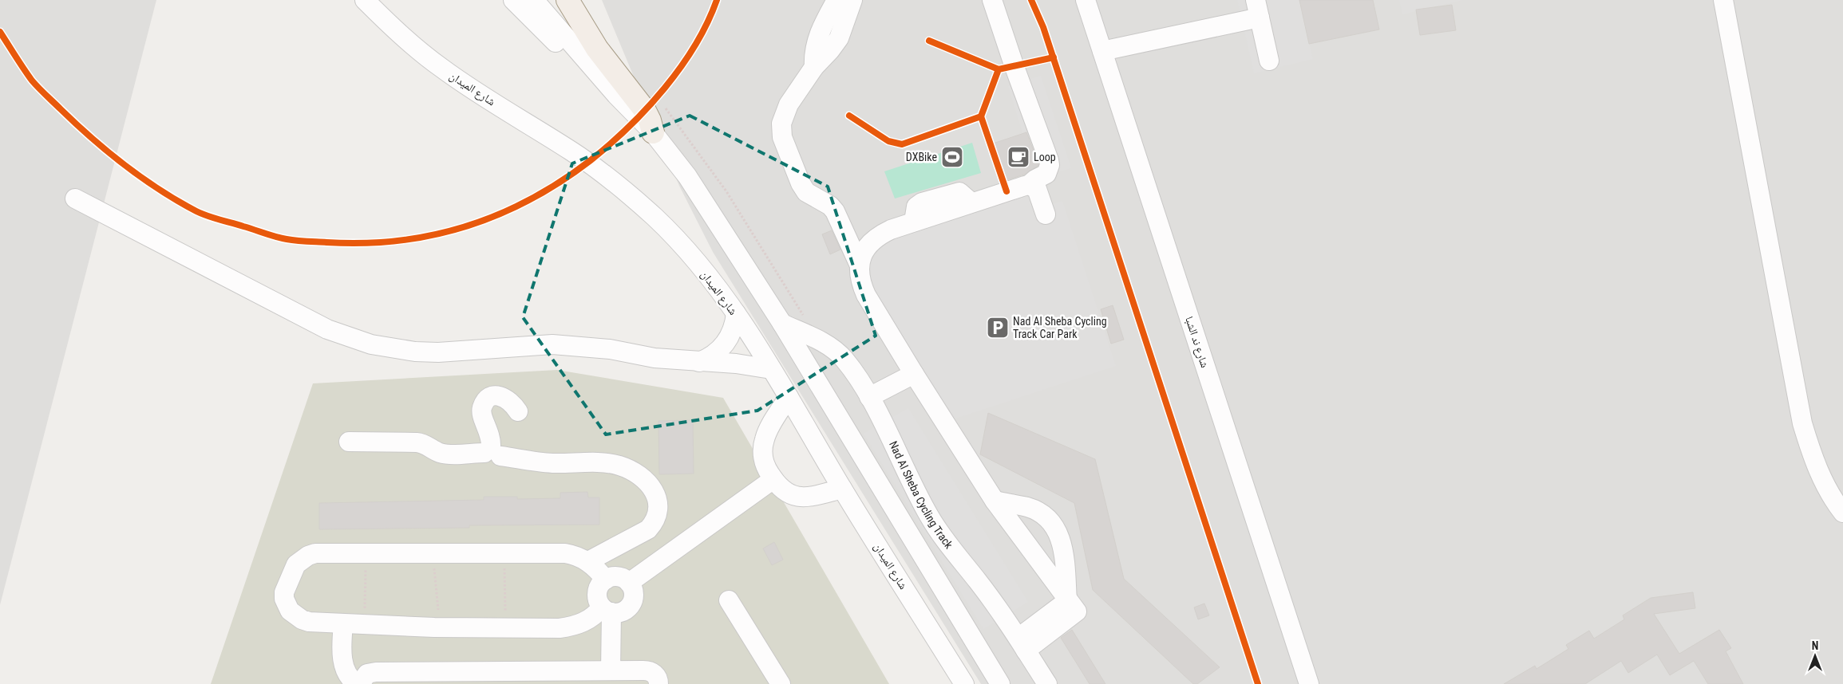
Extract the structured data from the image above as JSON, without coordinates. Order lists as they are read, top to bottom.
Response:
{
  "streets": {
    "street": ["شارع الميدان", "شارع ند الشبا", "Nad Al Sheba Cycling Track"]
  },
  "places": {
    "sports": ["DXBike"],
    "cafe": ["Loop"],
    "parking": ["Nad Al Sheba Cycling Track Car Park"]
  },
  "north": "top"
}
